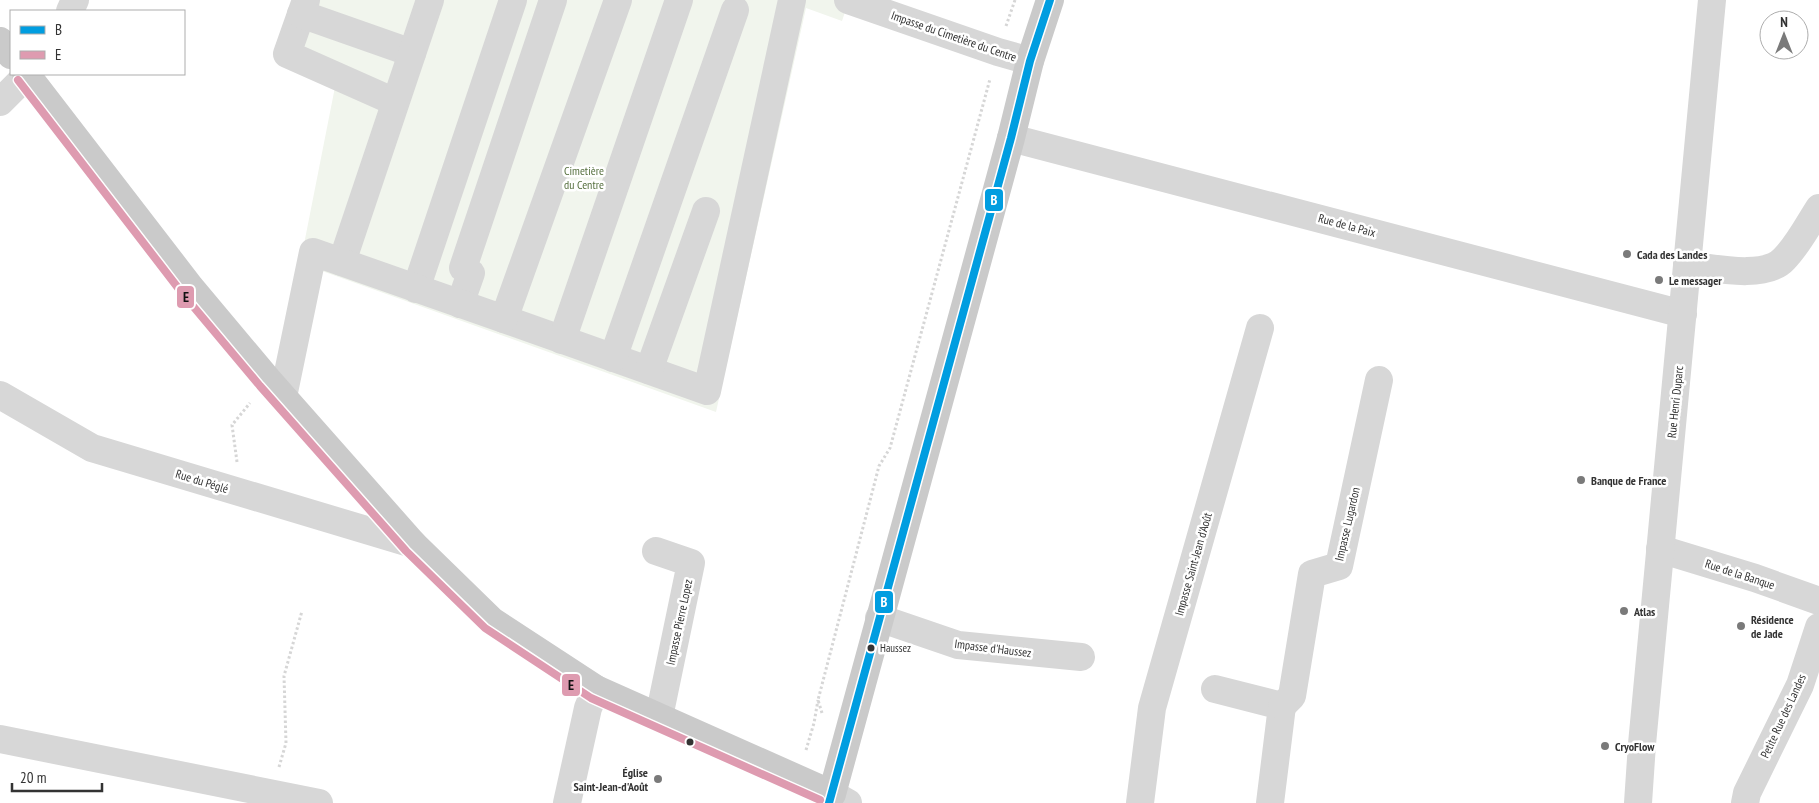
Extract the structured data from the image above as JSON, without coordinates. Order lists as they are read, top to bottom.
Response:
{
  "streets": {
    "street": [
      "Impasse du Cimetière du Centre",
      "Rue de la Paix",
      "Rue Henri Duparc",
      "Rue du Péglé",
      "Impasse Lugardon",
      "Impasse Saint-Jean d'Août",
      "Rue de la Banque",
      "Impasse Pierre Lopez",
      "Impasse d'Haussez",
      "Petite Rue des Landes"
    ]
  },
  "crossings": [
    ["Rue de la Paix", "Rue Henri Duparc"],
    ["Rue Henri Duparc", "Rue de la Banque"]
  ],
  "parks": ["Cimetière du Centre"],
  "places": [
    "Cada des Landes",
    "Le messager",
    "Banque de France",
    "Atlas",
    "Résidence de Jade",
    "Haussez",
    "CryoFlow",
    "Église Saint-Jean-d'Août"
  ],
  "lines": ["transit line B", "transit line E"],
  "legend": ["B", "E"],
  "scale_bar": "20 m",
  "north": "top"
}
